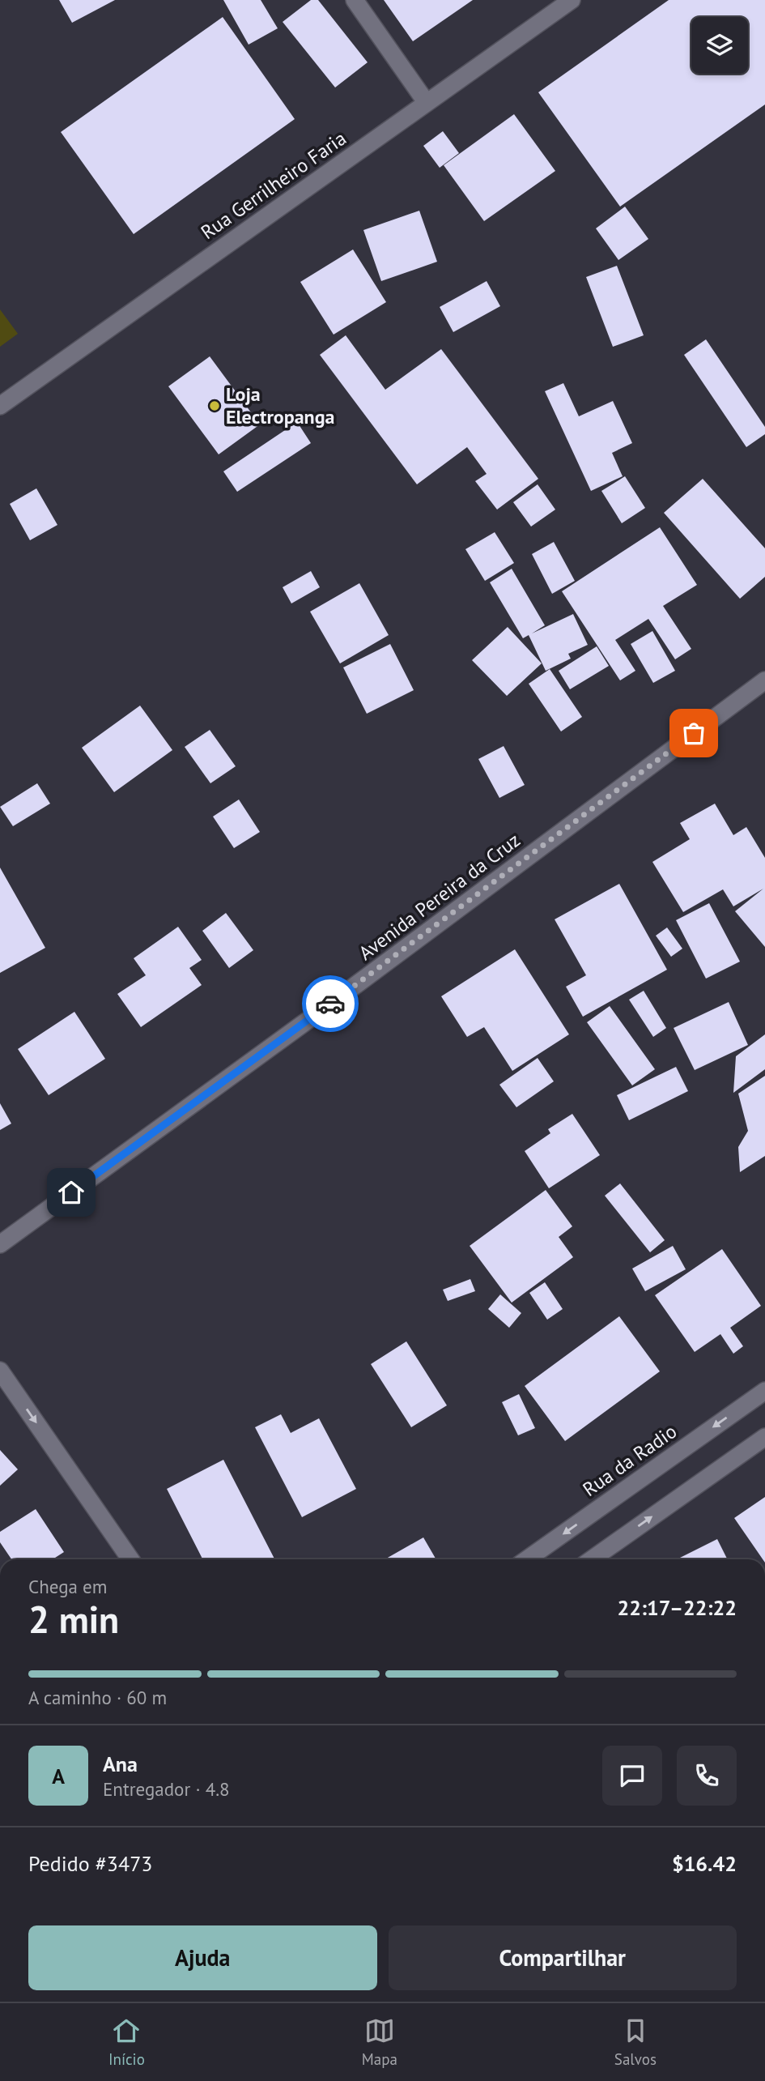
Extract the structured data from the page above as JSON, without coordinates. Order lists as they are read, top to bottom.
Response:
{
  "streets": {
    "street": ["Rua Gerrilheiro Faria", "Avenida Pereira da Cruz", "Rua da Radio"]
  },
  "places": ["Loja Electropanga"],
  "page": {
    "heading": ["2 min", "Chega em", "22:17–22:22"],
    "panel": [
      "Ana",
      "Entregador · 4.8",
      "Pedido #3473",
      "$16.42"
    ],
    "bar": "A caminho · 60 m",
    "round": "A",
    "buttons": ["Ajuda", "Compartilhar"],
    "tabs": ["Início", "Mapa", "Salvos"]
  }
}
